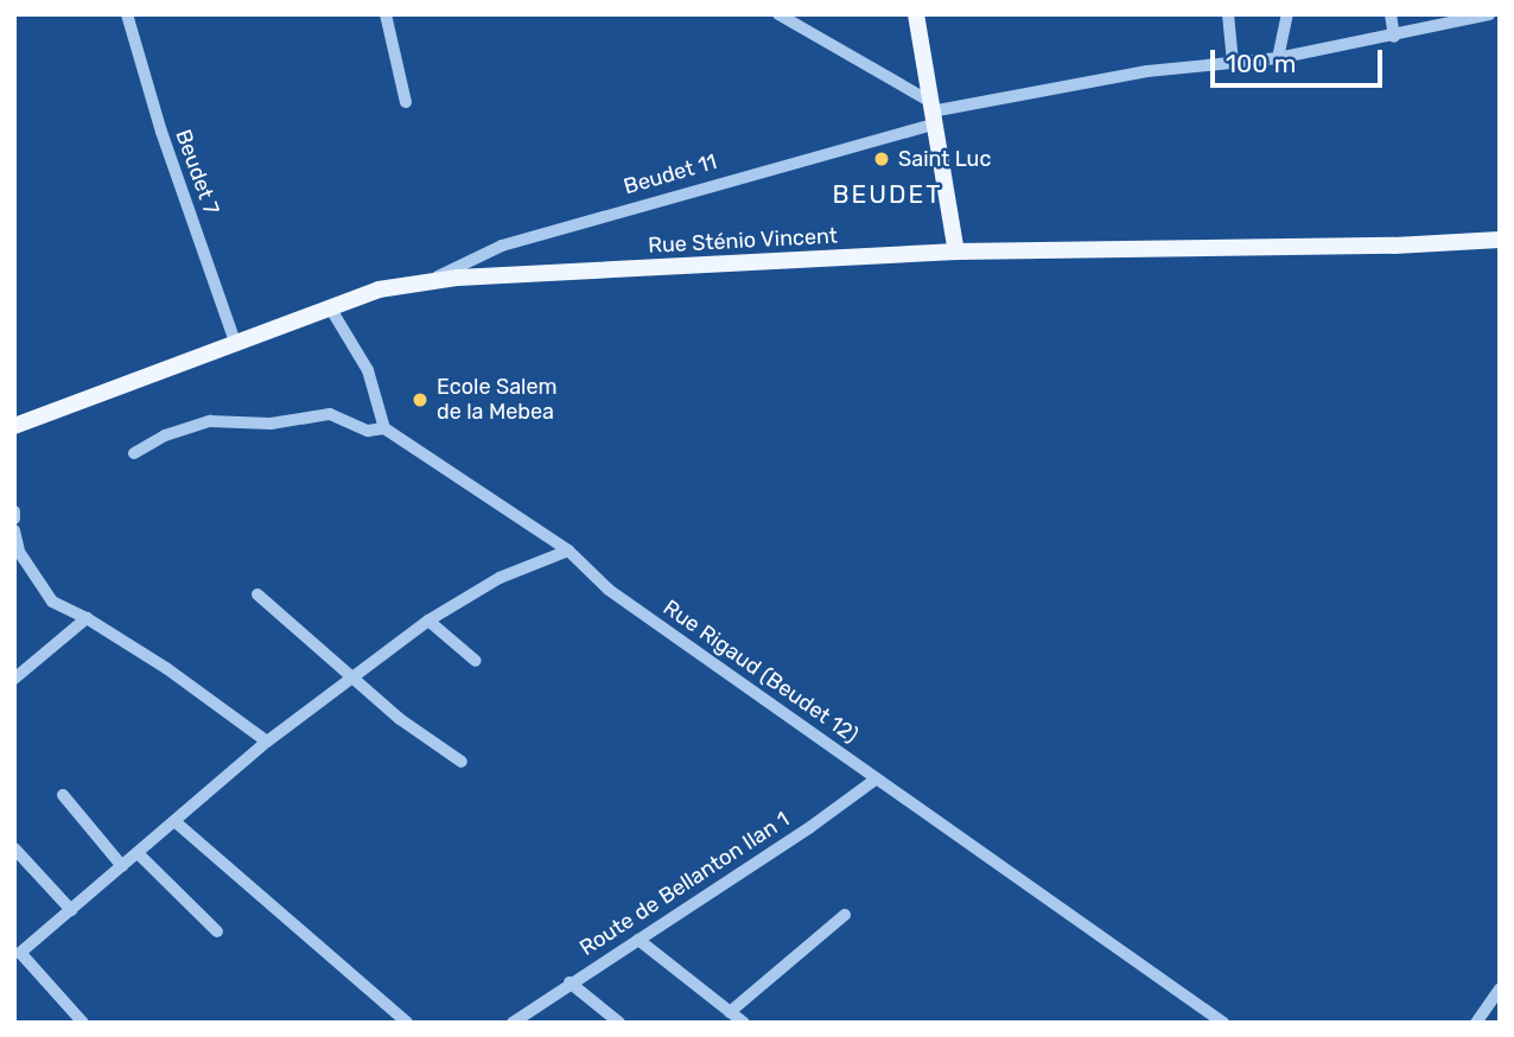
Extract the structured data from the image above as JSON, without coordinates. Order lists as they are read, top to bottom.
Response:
{
  "streets": {
    "main road": ["Rue Sténio Vincent"],
    "street": [
      "Beudet 7",
      "Beudet 11",
      "Rue Rigaud (Beudet 12)",
      "Route de Bellanton Ilan 1"
    ]
  },
  "crossings": [
    ["Beudet 7", "Rue Sténio Vincent"],
    ["Beudet 11", "Rue Sténio Vincent"],
    ["Rue Rigaud (Beudet 12)", "Route de Bellanton Ilan 1"]
  ],
  "districts": ["BEUDET"],
  "places": ["Saint Luc", "Ecole Salem de la Mebea"],
  "scale_bar": "100 m"
}
